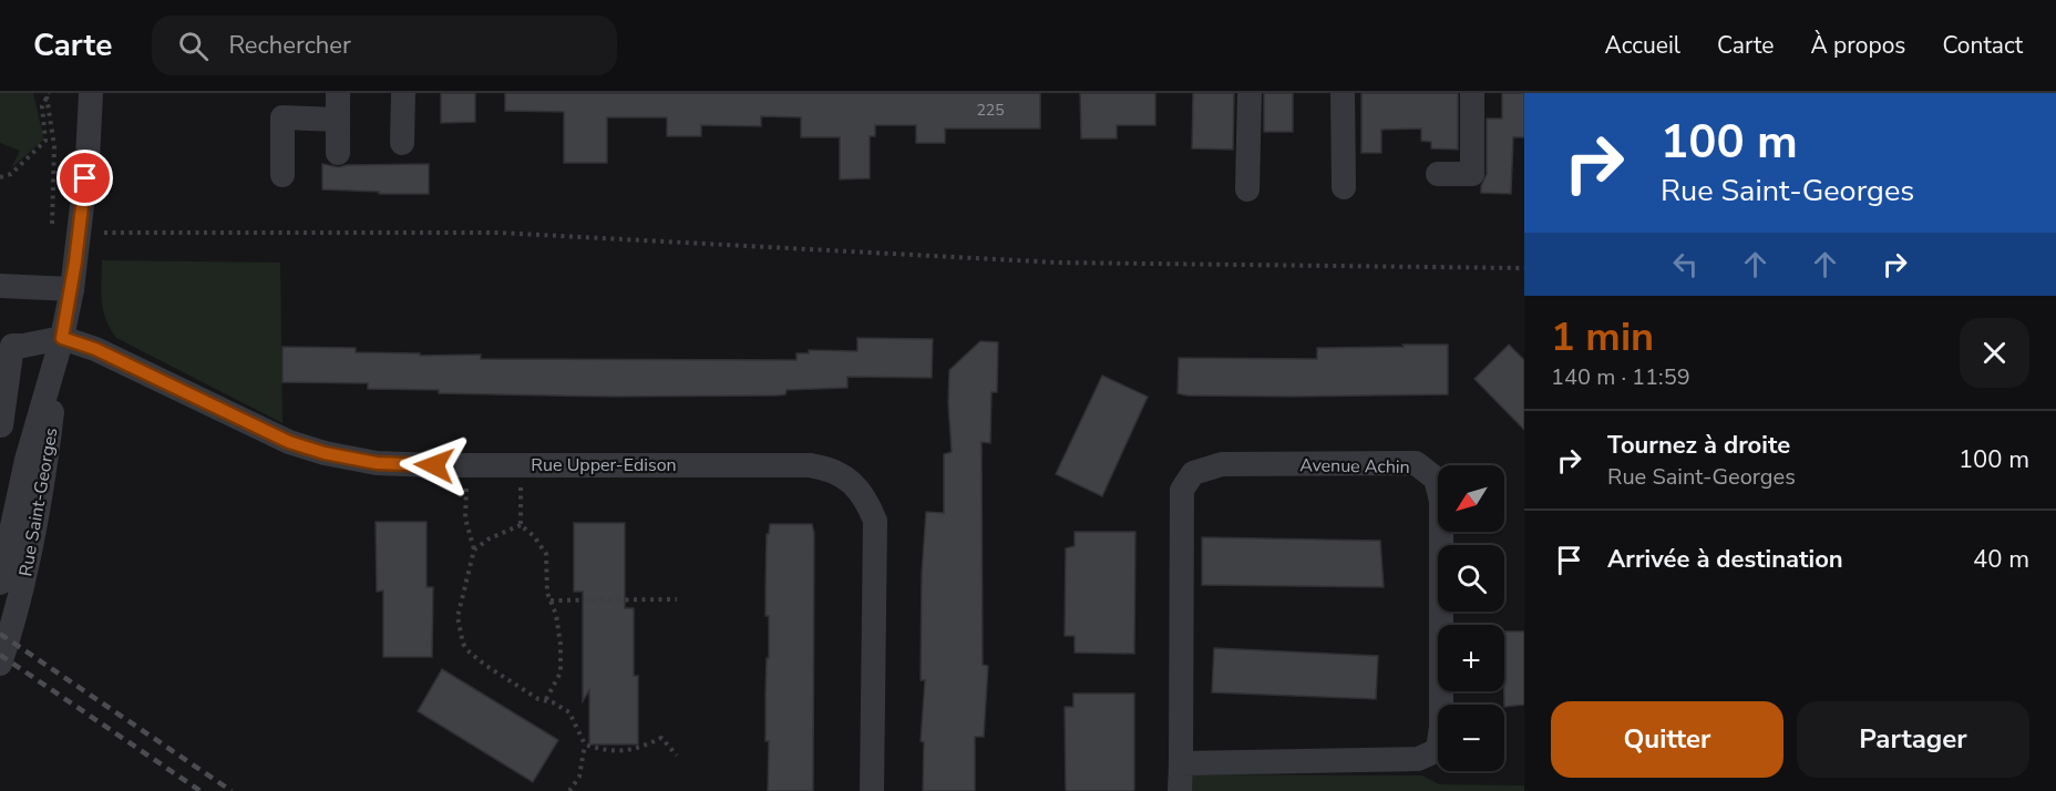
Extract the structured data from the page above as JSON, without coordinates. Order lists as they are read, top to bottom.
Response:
{
  "streets": {
    "street": ["Rue Upper-Edison", "Avenue Achin", "Rue Saint-Georges"]
  },
  "crossings": [
    ["Rue Upper-Edison", "Rue Saint-Georges"]
  ],
  "house_numbers": ["225"],
  "north": "bottom left",
  "page": {
    "header": "Carte",
    "search": "Rechercher",
    "nav": [
      "Accueil",
      "Carte",
      "À propos",
      "Contact"
    ],
    "turn": ["100 m", "Rue Saint-Georges"],
    "heading": ["1 min", "140 m · 11:59"],
    "list": [
      {
        "name": "Tournez à droite",
        "note": "Rue Saint-Georges",
        "value": "100 m"
      },
      {
        "name": "Arrivée à destination",
        "value": "40 m"
      }
    ],
    "map_buttons": ["+", "−"],
    "buttons": ["Quitter", "Partager"]
  }
}
